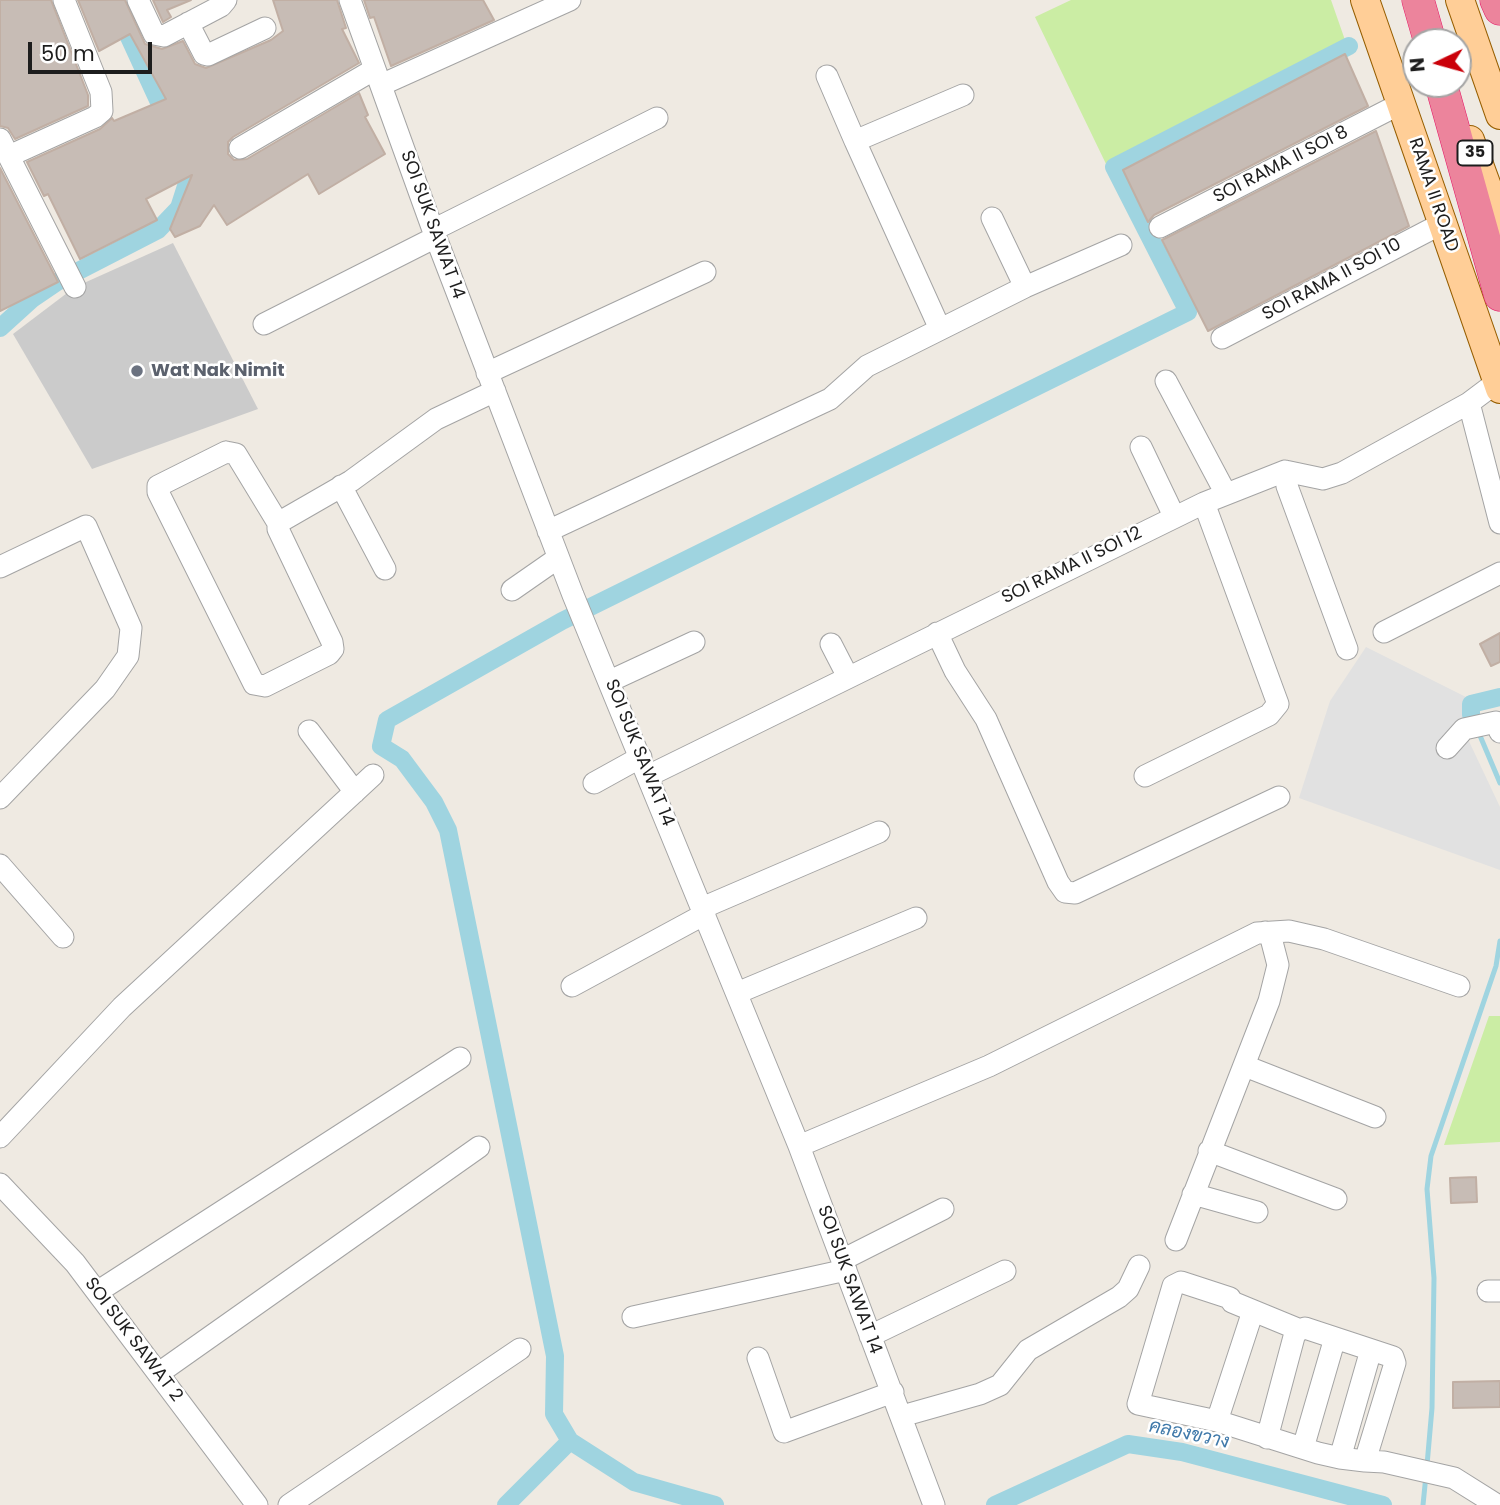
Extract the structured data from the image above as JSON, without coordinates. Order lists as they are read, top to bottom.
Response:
{
  "streets": {
    "main road": ["35", "RAMA II ROAD"],
    "street": [
      "SOI RAMA II SOI 8",
      "SOI SUK SAWAT 14",
      "SOI RAMA II SOI 10",
      "SOI RAMA II SOI 12",
      "SOI SUK SAWAT 2"
    ]
  },
  "crossings": [
    ["SOI RAMA II SOI 8", "RAMA II ROAD"],
    ["RAMA II ROAD", "SOI RAMA II SOI 10"],
    ["SOI SUK SAWAT 14", "SOI RAMA II SOI 12"]
  ],
  "water": ["คลองขวาง"],
  "places": ["Wat Nak Nimit"],
  "scale_bar": "50 m",
  "north": "left"
}
